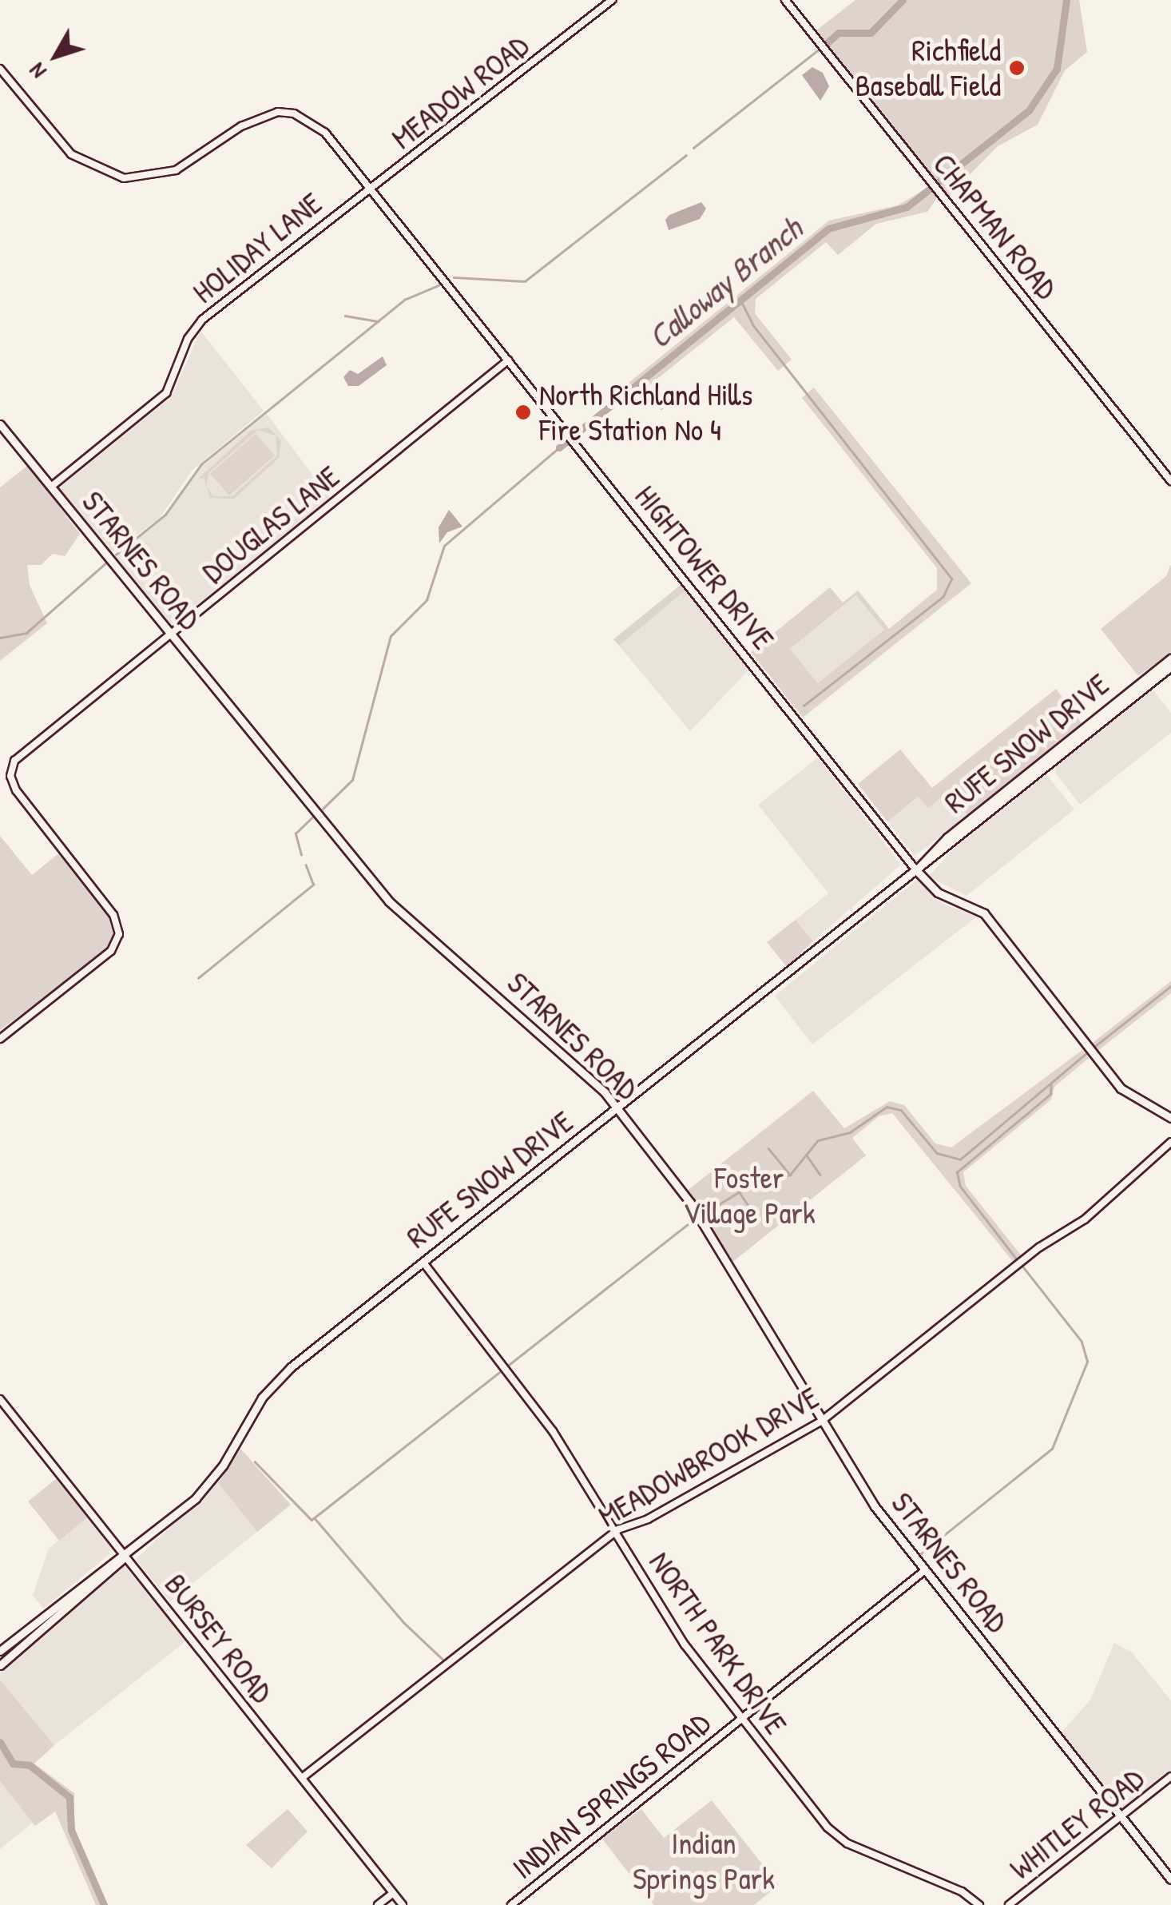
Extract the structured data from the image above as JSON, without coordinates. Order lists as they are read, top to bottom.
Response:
{
  "streets": {
    "main road": ["STARNES ROAD", "HIGHTOWER DRIVE", "RUFE SNOW DRIVE"],
    "street": [
      "MEADOW ROAD",
      "CHAPMAN ROAD",
      "HOLIDAY LANE",
      "DOUGLAS LANE",
      "MEADOWBROOK DRIVE",
      "BURSEY ROAD",
      "NORTH PARK DRIVE",
      "INDIAN SPRINGS ROAD",
      "WHITLEY ROAD"
    ]
  },
  "crossings": [
    ["MEADOW ROAD", "HOLIDAY LANE"],
    ["MEADOW ROAD", "HIGHTOWER DRIVE"],
    ["HOLIDAY LANE", "STARNES ROAD"],
    ["HOLIDAY LANE", "HIGHTOWER DRIVE"],
    ["DOUGLAS LANE", "STARNES ROAD"],
    ["DOUGLAS LANE", "HIGHTOWER DRIVE"],
    ["STARNES ROAD", "RUFE SNOW DRIVE"],
    ["STARNES ROAD", "MEADOWBROOK DRIVE"],
    ["STARNES ROAD", "INDIAN SPRINGS ROAD"],
    ["STARNES ROAD", "WHITLEY ROAD"],
    ["HIGHTOWER DRIVE", "RUFE SNOW DRIVE"],
    ["RUFE SNOW DRIVE", "BURSEY ROAD"],
    ["RUFE SNOW DRIVE", "NORTH PARK DRIVE"],
    ["MEADOWBROOK DRIVE", "BURSEY ROAD"],
    ["MEADOWBROOK DRIVE", "NORTH PARK DRIVE"],
    ["NORTH PARK DRIVE", "INDIAN SPRINGS ROAD"]
  ],
  "water": ["Calloway Branch"],
  "parks": ["Foster Village Park", "Indian Springs Park"],
  "places": ["Richfield Baseball Field", "North Richland Hills Fire Station No 4"],
  "north": "bottom left"
}
